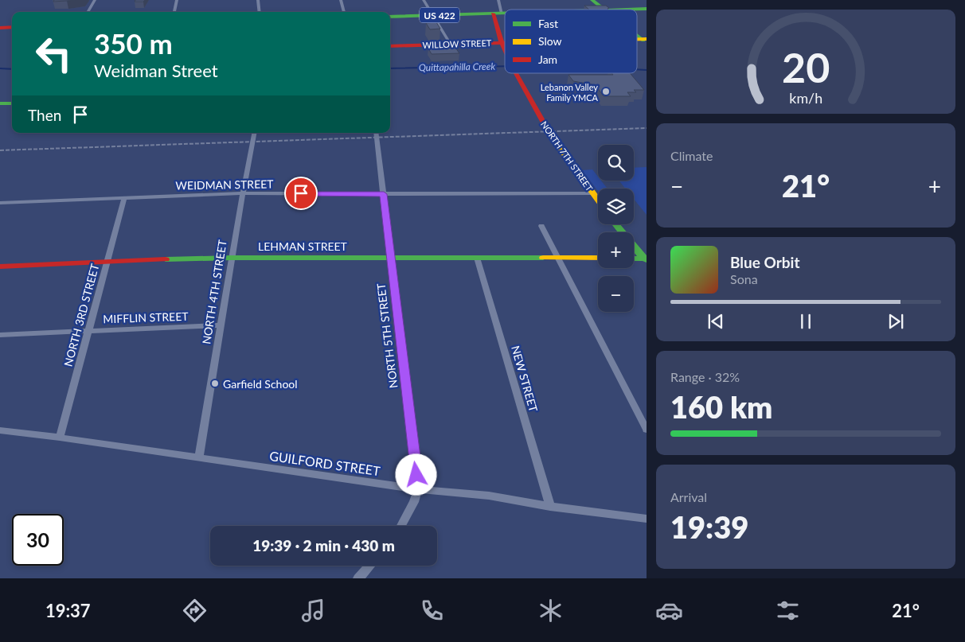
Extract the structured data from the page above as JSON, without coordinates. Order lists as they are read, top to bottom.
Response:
{
  "streets": {
    "main road": [
      "US 422",
      "WILLOW STREET",
      "NORTH 7TH STREET",
      "LEHMAN STREET"
    ],
    "street": [
      "WEIDMAN STREET",
      "NORTH 4TH STREET",
      "NORTH 3RD STREET",
      "MIFFLIN STREET",
      "NORTH 5TH STREET",
      "NEW STREET",
      "GUILFORD STREET"
    ]
  },
  "crossings": [
    ["US 422", "NORTH 7TH STREET"],
    ["WILLOW STREET", "NORTH 7TH STREET"],
    ["NORTH 7TH STREET", "WEIDMAN STREET"],
    ["WEIDMAN STREET", "NORTH 4TH STREET"],
    ["WEIDMAN STREET", "NORTH 3RD STREET"],
    ["WEIDMAN STREET", "NORTH 5TH STREET"],
    ["LEHMAN STREET", "NORTH 4TH STREET"],
    ["LEHMAN STREET", "NORTH 3RD STREET"],
    ["LEHMAN STREET", "NORTH 5TH STREET"],
    ["LEHMAN STREET", "NEW STREET"],
    ["NORTH 4TH STREET", "MIFFLIN STREET"],
    ["NORTH 4TH STREET", "GUILFORD STREET"],
    ["NORTH 3RD STREET", "MIFFLIN STREET"],
    ["NORTH 3RD STREET", "GUILFORD STREET"],
    ["NORTH 5TH STREET", "GUILFORD STREET"],
    ["NEW STREET", "GUILFORD STREET"]
  ],
  "water": ["Quittapahilla Creek"],
  "places": ["Lebanon Valley Family YMCA", "Garfield School"],
  "legend": ["Fast", "Slow", "Jam"],
  "page": {
    "turn": ["350 m", "Weidman Street"],
    "then": "Then",
    "tile": [
      "Climate",
      ["Range · 32%", "160 km"],
      ["Arrival", "19:39"]
    ],
    "map_buttons": ["+", "−"],
    "heat": ["−", "21°", "+"],
    "song": ["Blue Orbit", "Sona"],
    "limit": "30",
    "trip": "19:39 · 2 min · 430 m",
    "tabs": ["19:37", "21°"],
    "gauge": ["20", "km/h"]
  }
}
